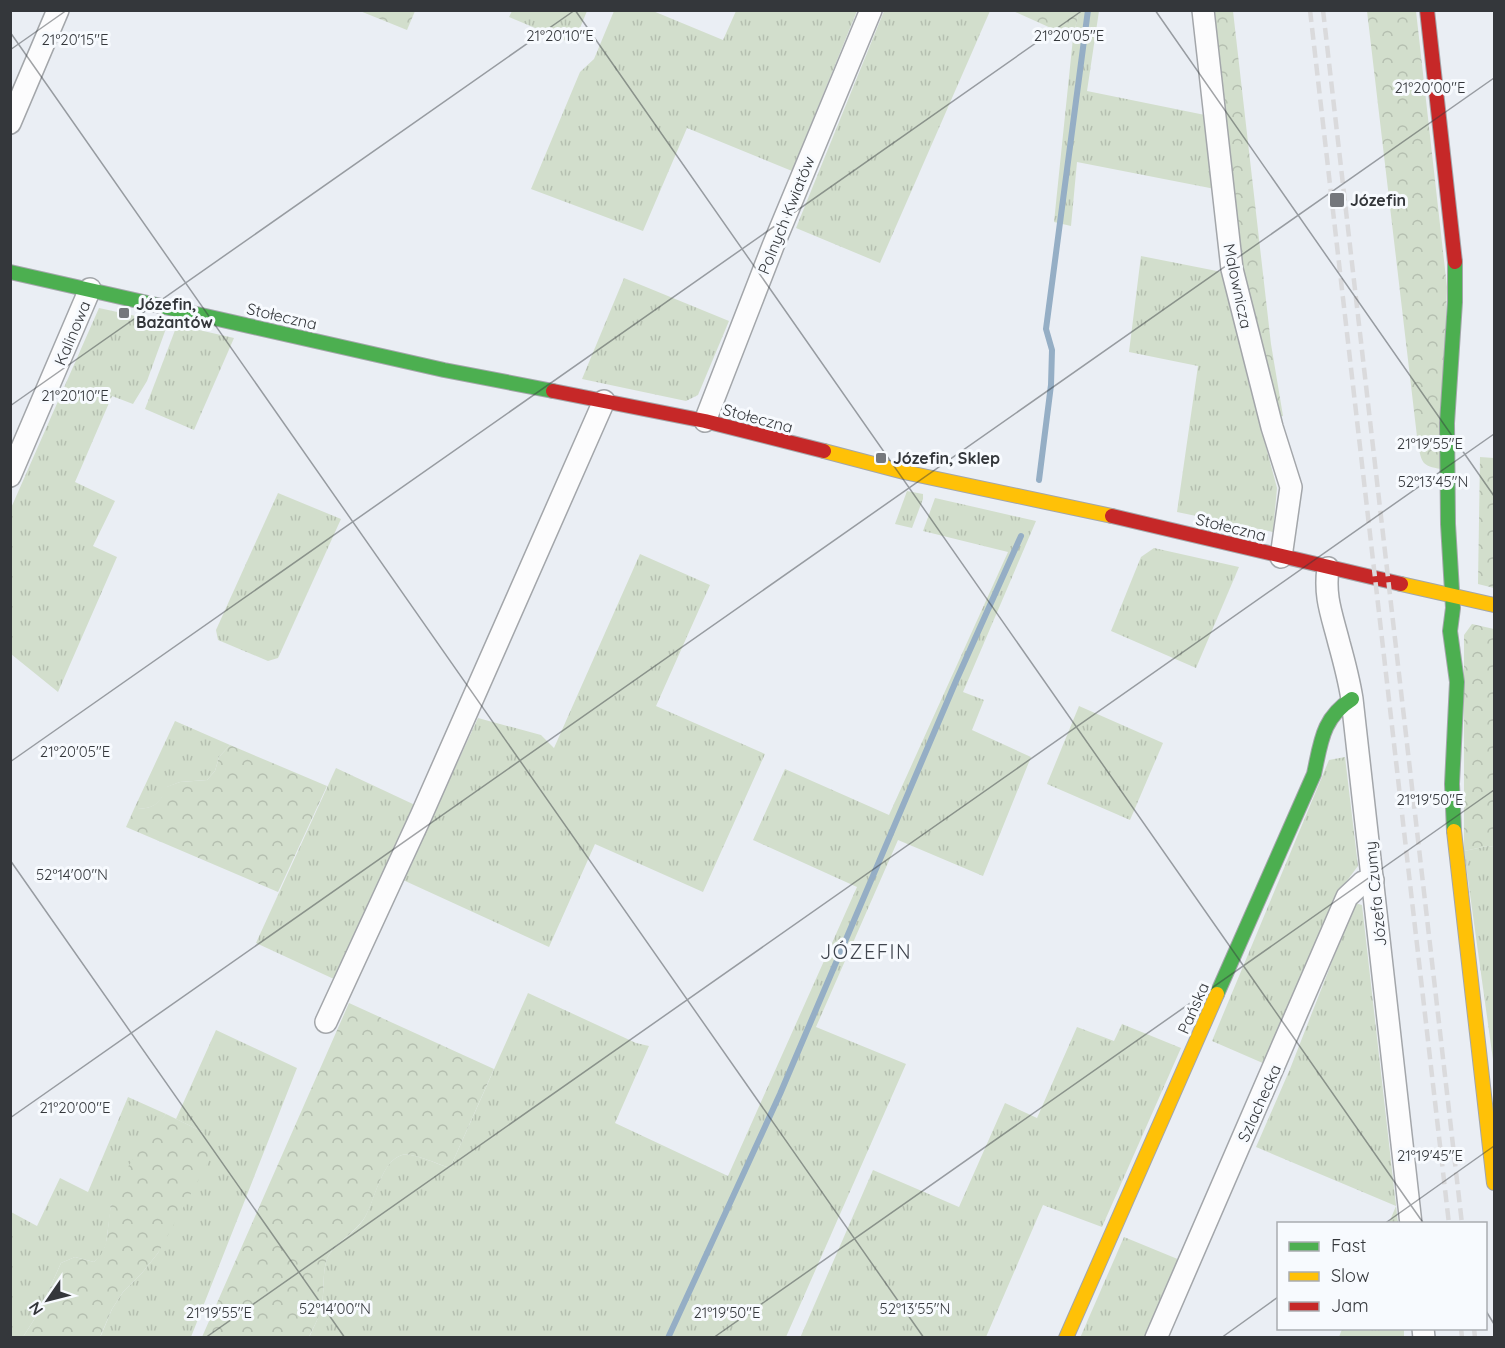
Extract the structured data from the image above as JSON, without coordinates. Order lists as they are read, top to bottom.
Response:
{
  "streets": {
    "street": [
      "Polnych Kwiatów",
      "Malownicza",
      "Stołeczna",
      "Kalinowa",
      "Józefa Czumy",
      "Pańska",
      "Szlachecka"
    ]
  },
  "crossings": [
    ["Polnych Kwiatów", "Stołeczna"],
    ["Malownicza", "Stołeczna"],
    ["Stołeczna", "Kalinowa"],
    ["Stołeczna", "Józefa Czumy"],
    ["Józefa Czumy", "Pańska"],
    ["Józefa Czumy", "Szlachecka"]
  ],
  "districts": ["JÓZEFIN"],
  "places": {
    "transit": ["Józefin", "Józefin, Bażantów", "Józefin, Sklep"]
  },
  "legend": ["Fast", "Slow", "Jam"],
  "north": "bottom left",
  "coordinates": [
    "21°20'10\"E",
    "21°20'05\"E",
    "21°20'15\"E",
    "21°20'00\"E",
    "21°19'55\"E",
    "52°13'45\"N",
    "21°19'50\"E",
    "52°14'00\"N",
    "21°19'45\"E",
    "52°13'55\"N"
  ]
}
